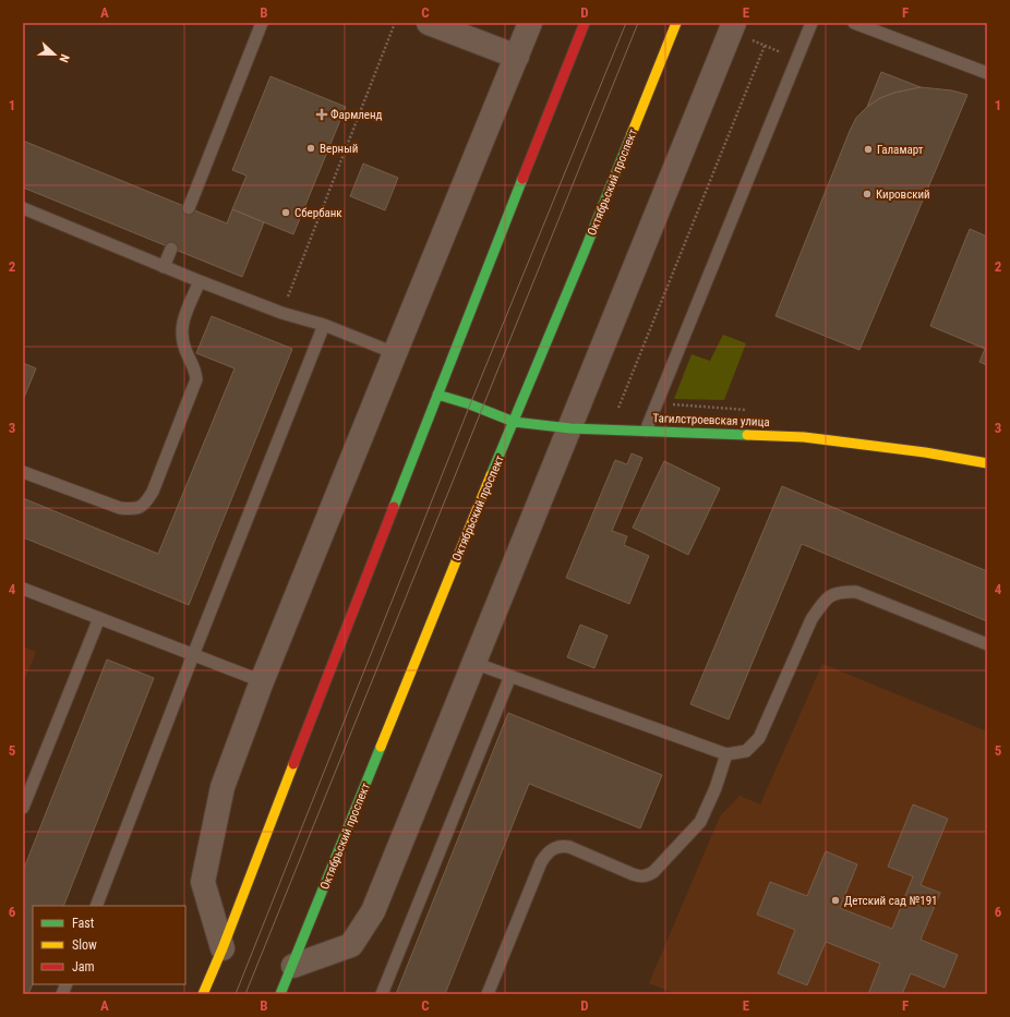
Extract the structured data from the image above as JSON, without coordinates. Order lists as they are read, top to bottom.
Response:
{
  "streets": {
    "main road": ["Октябрьский проспект", "Тагилстроевская улица"]
  },
  "crossings": [
    ["Октябрьский проспект", "Тагилстроевская улица"]
  ],
  "places": {
    "health": ["Фармленд"],
    "other": [
      "Верный",
      "Галамарт",
      "Кировский",
      "Сбербанк",
      "Детский сад №191"
    ]
  },
  "legend": ["Fast", "Slow", "Jam"],
  "north": "right",
  "grid": {
    "columns": [
      "A",
      "B",
      "C",
      "D",
      "E",
      "F"
    ],
    "rows": [
      "1",
      "2",
      "3",
      "4",
      "5",
      "6"
    ]
  }
}
